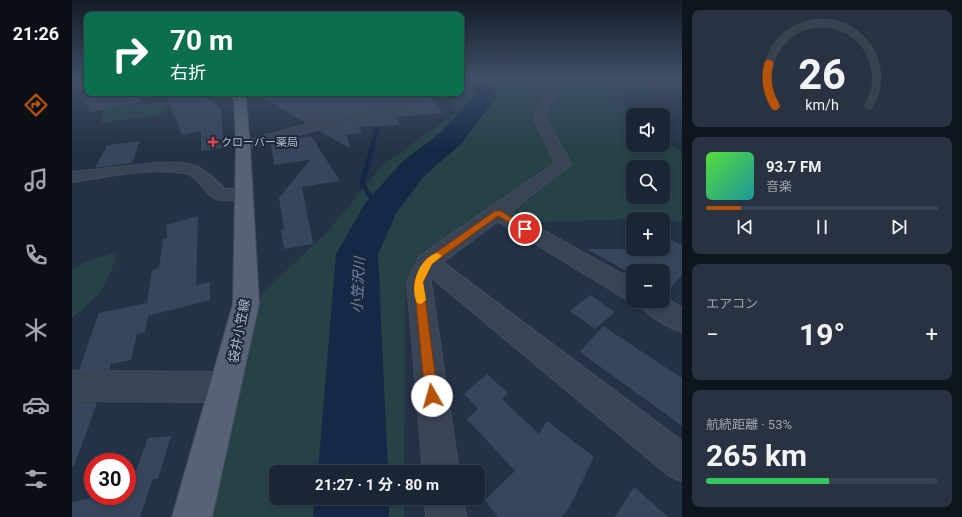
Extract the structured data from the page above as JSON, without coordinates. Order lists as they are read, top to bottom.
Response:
{
  "streets": {
    "main road": ["袋井小笠線"]
  },
  "water": ["小笠沢川"],
  "places": {
    "health": ["クローバー薬局"]
  },
  "page": {
    "tabs": "21:26",
    "turn": ["70 m", "右折"],
    "map_buttons": ["+", "−"],
    "song": ["93.7 FM", "音楽"],
    "tile": [
      "エアコン",
      ["航続距離 · 53%", "265 km"]
    ],
    "heat": ["−", "19°", "+"],
    "limit": "30",
    "trip": "21:27 · 1 分 · 80 m",
    "gauge": ["26", "km/h"]
  }
}
